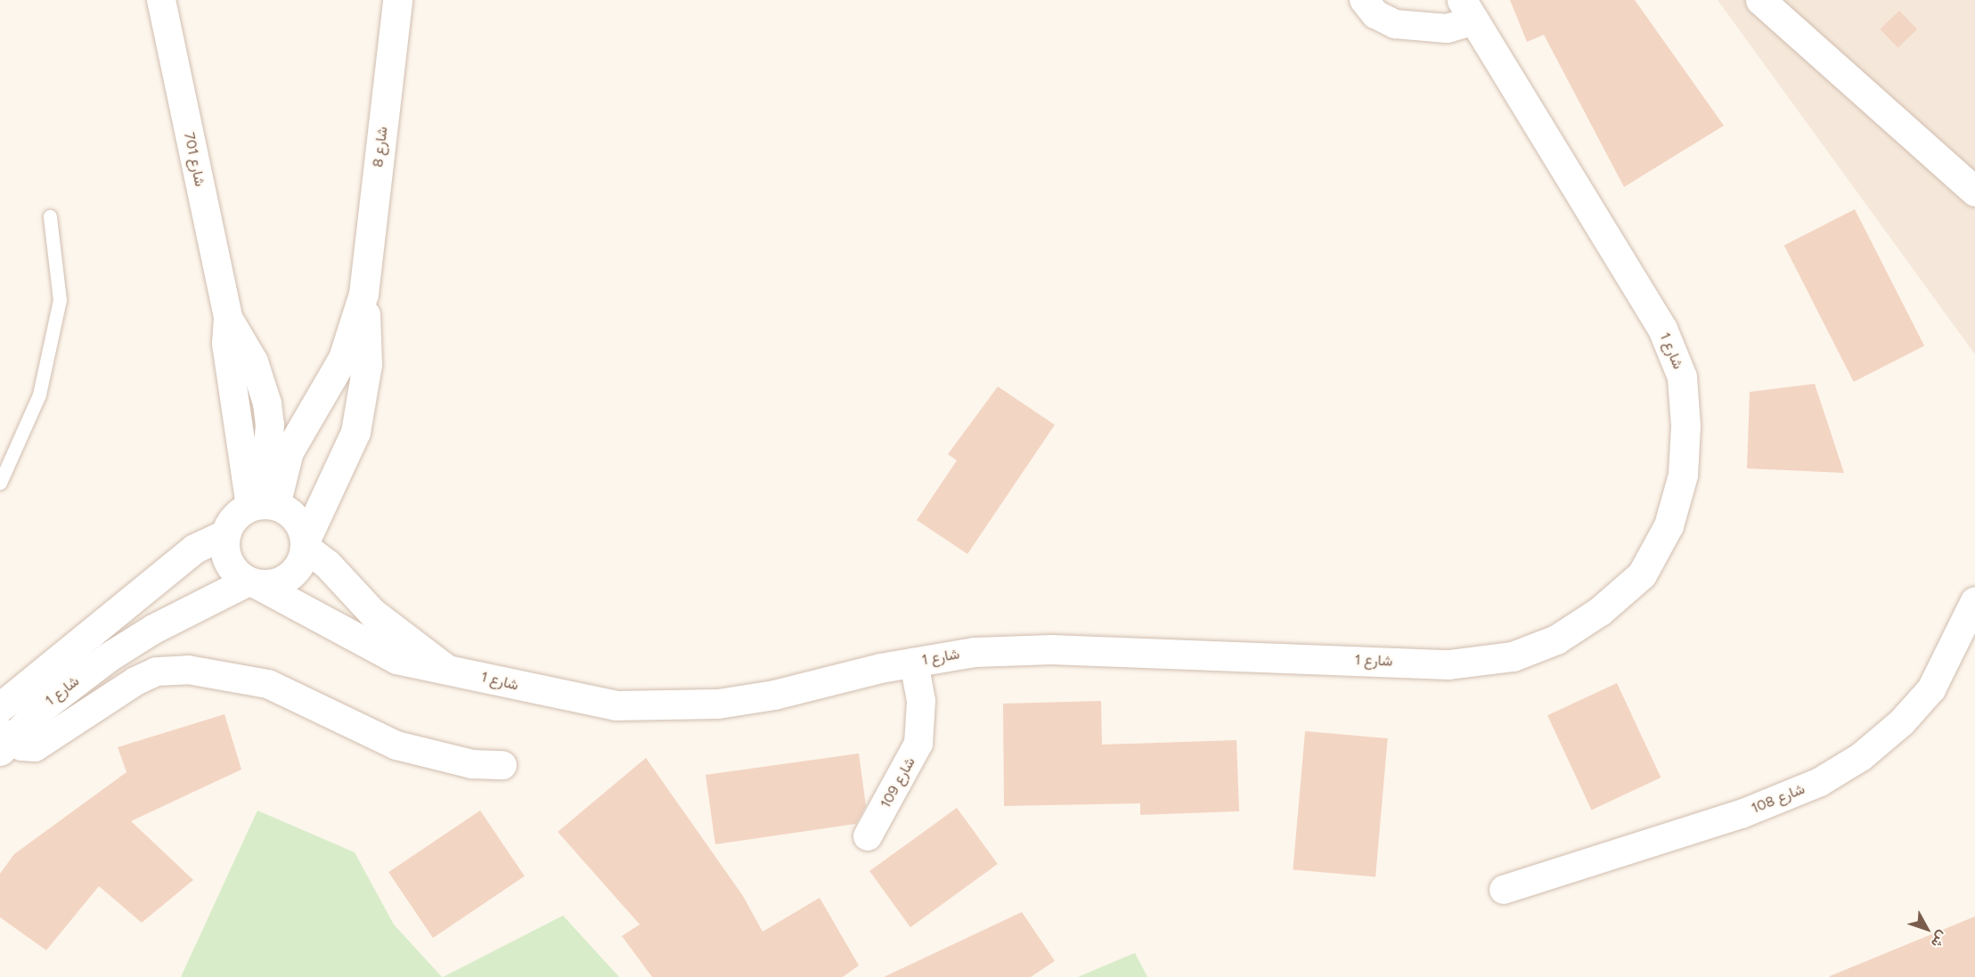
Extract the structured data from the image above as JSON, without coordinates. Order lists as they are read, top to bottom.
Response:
{
  "streets": {
    "main road": ["شارع 8", "شارع 1"],
    "street": ["شارع 701", "شارع 109", "شارع 108"]
  },
  "crossings": [
    ["شارع 8", "شارع 701"],
    ["شارع 8", "شارع 1"],
    ["شارع 701", "شارع 1"],
    ["شارع 1", "شارع 109"]
  ],
  "north": "bottom right"
}
